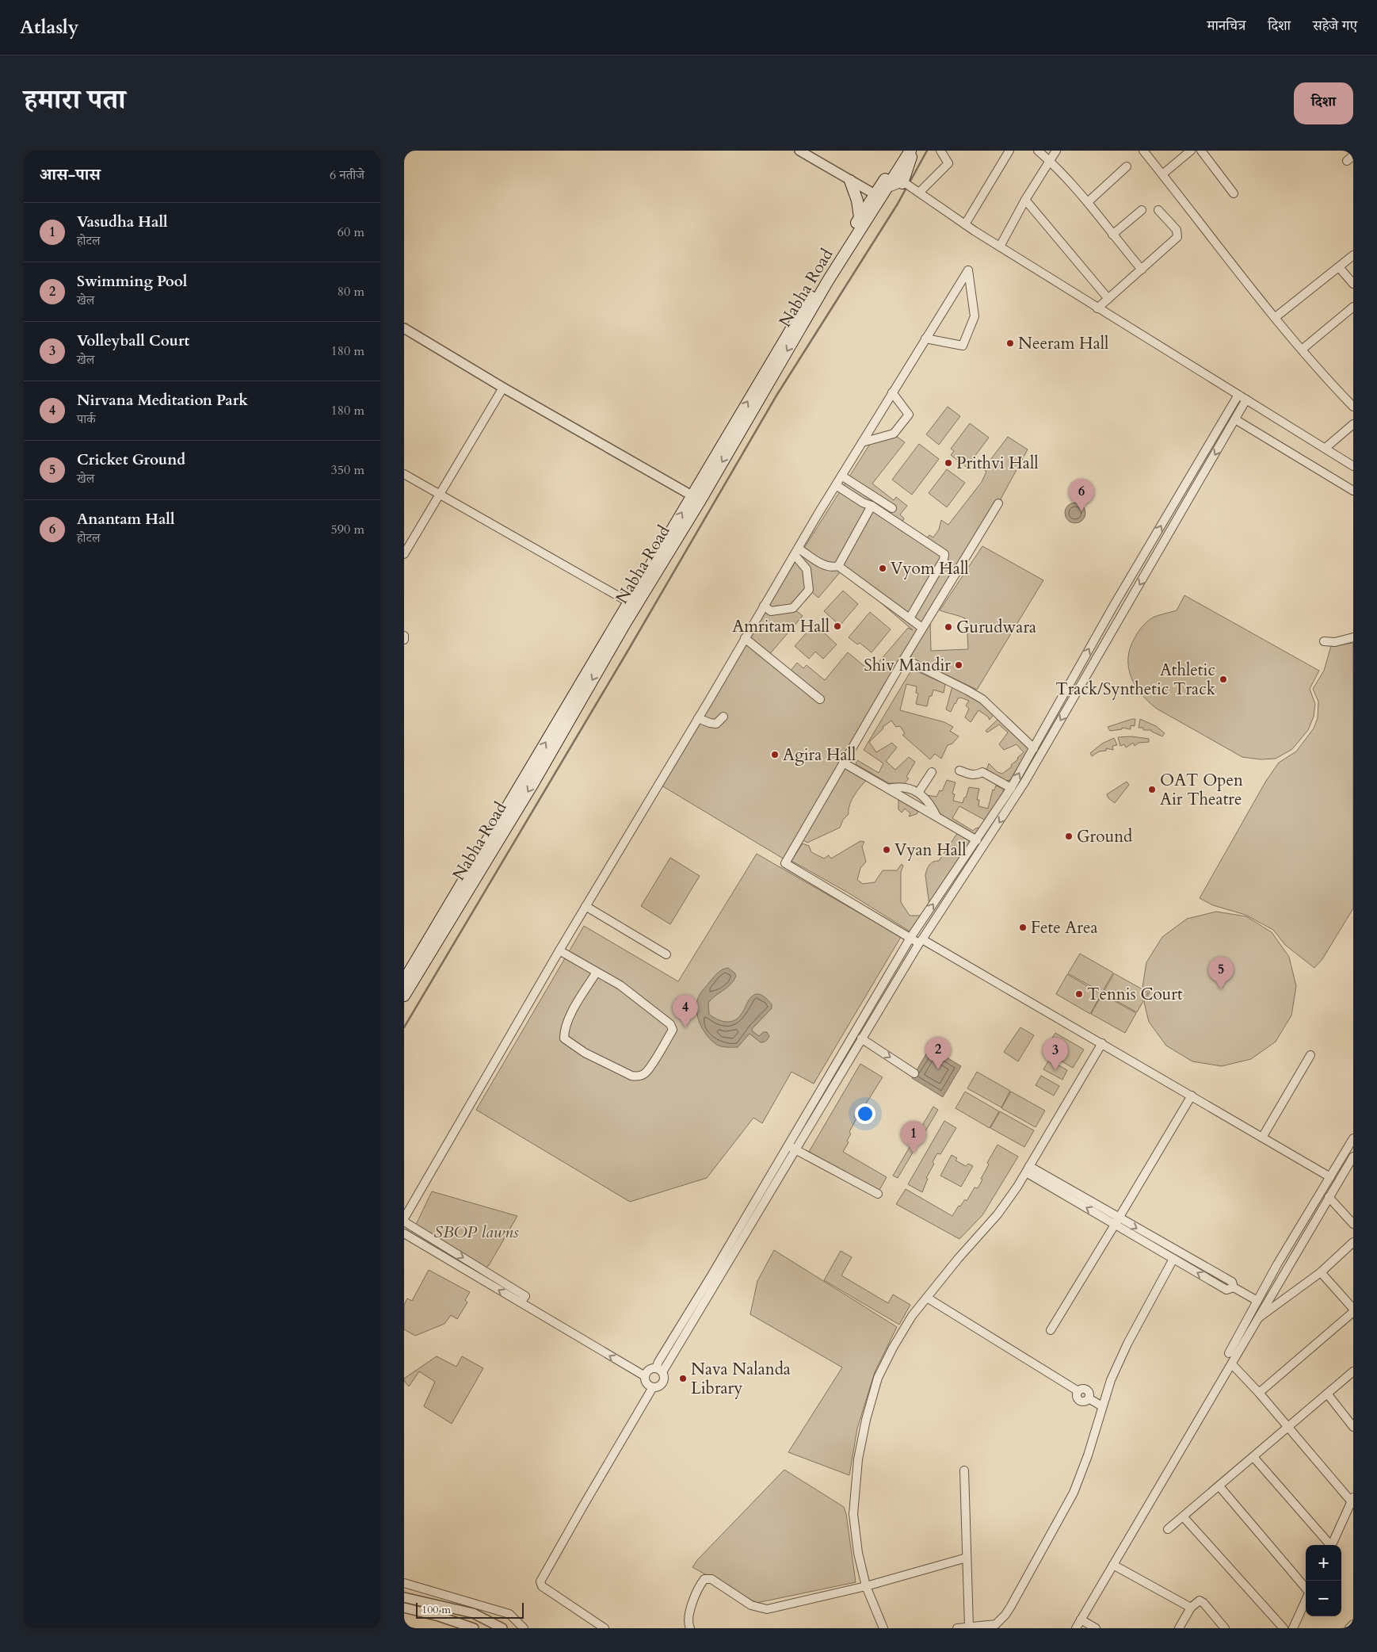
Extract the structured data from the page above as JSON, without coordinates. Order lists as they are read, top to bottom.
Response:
{
  "streets": {
    "main road": ["Nabha Road"]
  },
  "parks": ["SBOP lawns"],
  "places": [
    "Neeram Hall",
    "Prithvi Hall",
    "Vyom Hall",
    "Amritam Hall",
    "Gurudwara",
    "Shiv Mandir",
    "Athletic Track/Synthetic Track",
    "Agira Hall",
    "OAT Open Air Theatre",
    "Ground",
    "Vyan Hall",
    "Fete Area",
    "Tennis Court",
    "Nava Nalanda Library"
  ],
  "scale_bar": "100 m",
  "page": {
    "header": "Atlasly",
    "nav": ["मानचित्र", "दिशा", "सहेजे गए"],
    "title": "हमारा पता",
    "buttons": "दिशा",
    "heading": ["आस-पास", "6 नतीजे"],
    "list": [
      {
        "mark": "1",
        "name": "Vasudha Hall",
        "note": "होटल",
        "value": "60 m"
      },
      {
        "mark": "2",
        "name": "Swimming Pool",
        "note": "खेल",
        "value": "80 m"
      },
      {
        "mark": "3",
        "name": "Volleyball Court",
        "note": "खेल",
        "value": "180 m"
      },
      {
        "mark": "4",
        "name": "Nirvana Meditation Park",
        "note": "पार्क",
        "value": "180 m"
      },
      {
        "mark": "5",
        "name": "Cricket Ground",
        "note": "खेल",
        "value": "350 m"
      },
      {
        "mark": "6",
        "name": "Anantam Hall",
        "note": "होटल",
        "value": "590 m"
      }
    ],
    "pins": [
      "6",
      "5",
      "4",
      "2",
      "3",
      "1"
    ],
    "map_buttons": ["+", "−"],
    "scale": "100 m"
  }
}
